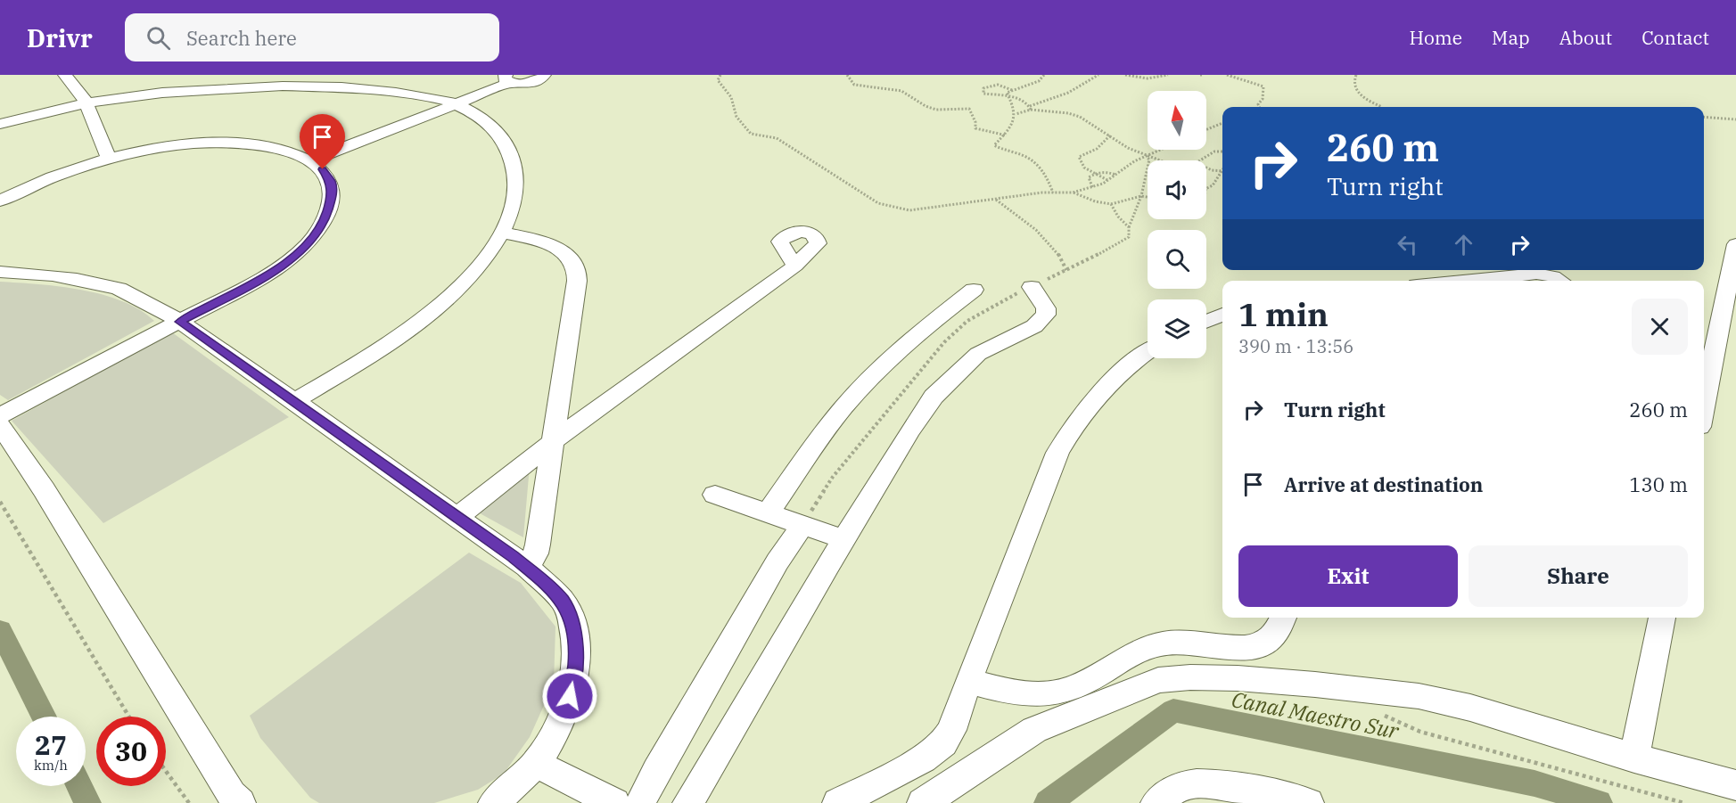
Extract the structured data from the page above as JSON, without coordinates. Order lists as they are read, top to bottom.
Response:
{
  "water": ["Canal Maestro Sur"],
  "north": "top",
  "page": {
    "header": "Drivr",
    "search": "Search here",
    "nav": [
      "Home",
      "Map",
      "About",
      "Contact"
    ],
    "turn": ["260 m", "Turn right"],
    "heading": ["1 min", "390 m · 13:56"],
    "list": [
      {
        "name": "Turn right",
        "value": "260 m"
      },
      {
        "name": "Arrive at destination",
        "value": "130 m"
      }
    ],
    "buttons": ["Exit", "Share"],
    "speed": "27 km/h",
    "limit": "30"
  }
}
